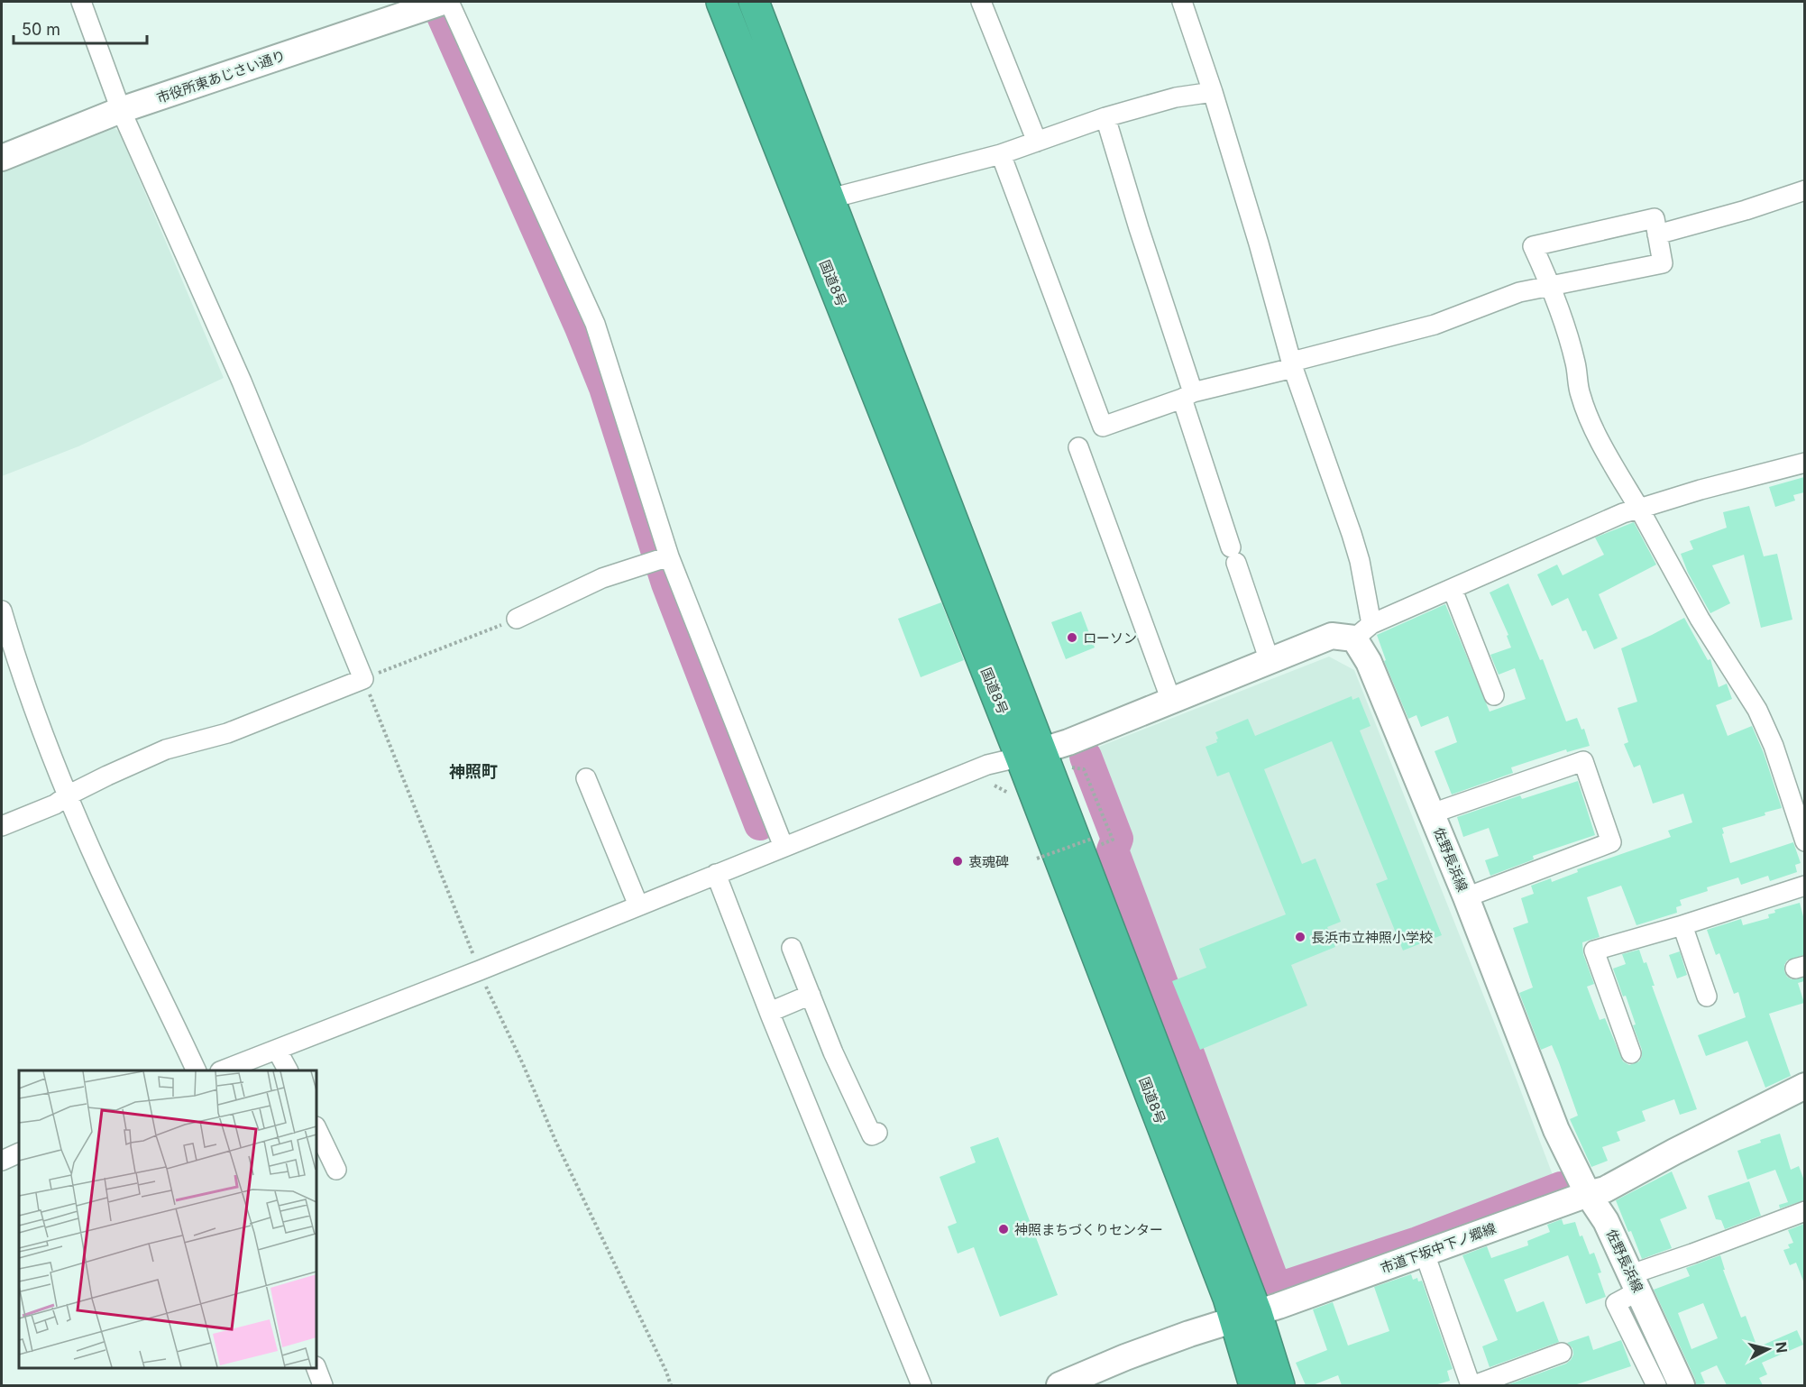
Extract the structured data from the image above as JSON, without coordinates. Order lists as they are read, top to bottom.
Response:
{
  "streets": {
    "highway": ["国道8号"],
    "street": ["市役所東あじさい通り", "佐野長浜線", "市道下坂中下ノ郷線"]
  },
  "crossings": [
    ["国道8号", "市道下坂中下ノ郷線"],
    ["佐野長浜線", "市道下坂中下ノ郷線"]
  ],
  "districts": ["神照町"],
  "places": [
    "ローソン",
    "衷魂碑",
    "長浜市立神照小学校",
    "神照まちづくりセンター"
  ],
  "scale_bar": "50 m",
  "north": "right"
}
